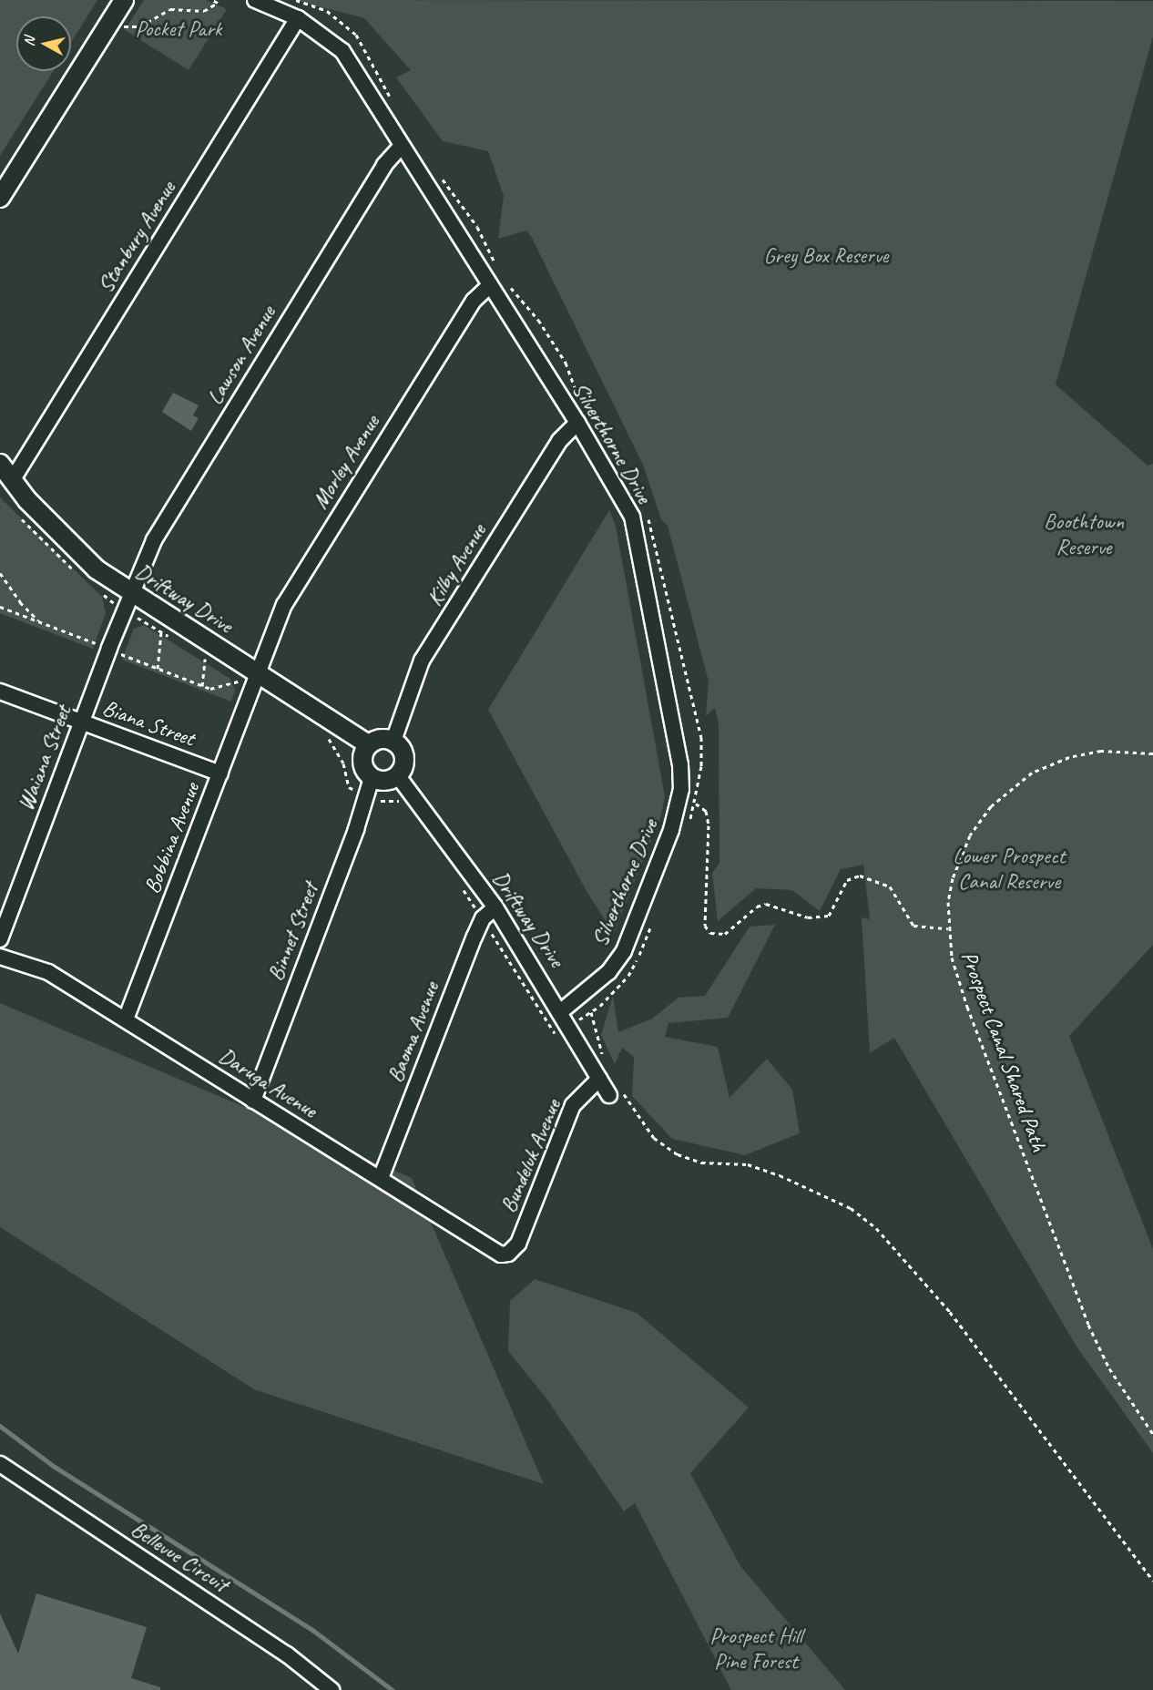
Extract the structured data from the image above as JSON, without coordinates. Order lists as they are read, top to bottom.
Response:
{
  "streets": {
    "street": [
      "Stanbury Avenue",
      "Lawson Avenue",
      "Silverthorne Drive",
      "Morley Avenue",
      "Kilby Avenue",
      "Driftway Drive",
      "Biana Street",
      "Waiana Street",
      "Bobbina Avenue",
      "Binnet Street",
      "Baoma Avenue",
      "Daruga Avenue",
      "Bundeluk Avenue",
      "Bellevue Circuit"
    ],
    "path": ["Prospect Canal Shared Path"]
  },
  "crossings": [
    ["Stanbury Avenue", "Silverthorne Drive"],
    ["Stanbury Avenue", "Driftway Drive"],
    ["Lawson Avenue", "Silverthorne Drive"],
    ["Lawson Avenue", "Driftway Drive"],
    ["Lawson Avenue", "Waiana Street"],
    ["Silverthorne Drive", "Morley Avenue"],
    ["Silverthorne Drive", "Kilby Avenue"],
    ["Silverthorne Drive", "Driftway Drive"],
    ["Morley Avenue", "Driftway Drive"],
    ["Morley Avenue", "Bobbina Avenue"],
    ["Kilby Avenue", "Driftway Drive"],
    ["Kilby Avenue", "Binnet Street"],
    ["Driftway Drive", "Waiana Street"],
    ["Driftway Drive", "Bobbina Avenue"],
    ["Driftway Drive", "Binnet Street"],
    ["Driftway Drive", "Baoma Avenue"],
    ["Driftway Drive", "Bundeluk Avenue"],
    ["Biana Street", "Waiana Street"],
    ["Biana Street", "Bobbina Avenue"],
    ["Bobbina Avenue", "Daruga Avenue"],
    ["Binnet Street", "Daruga Avenue"],
    ["Baoma Avenue", "Daruga Avenue"],
    ["Daruga Avenue", "Bundeluk Avenue"]
  ],
  "parks": [
    "Pocket Park",
    "Grey Box Reserve",
    "Boothtown Reserve",
    "Lower Prospect Canal Reserve",
    "Prospect Hill Pine Forest"
  ],
  "north": "left"
}
